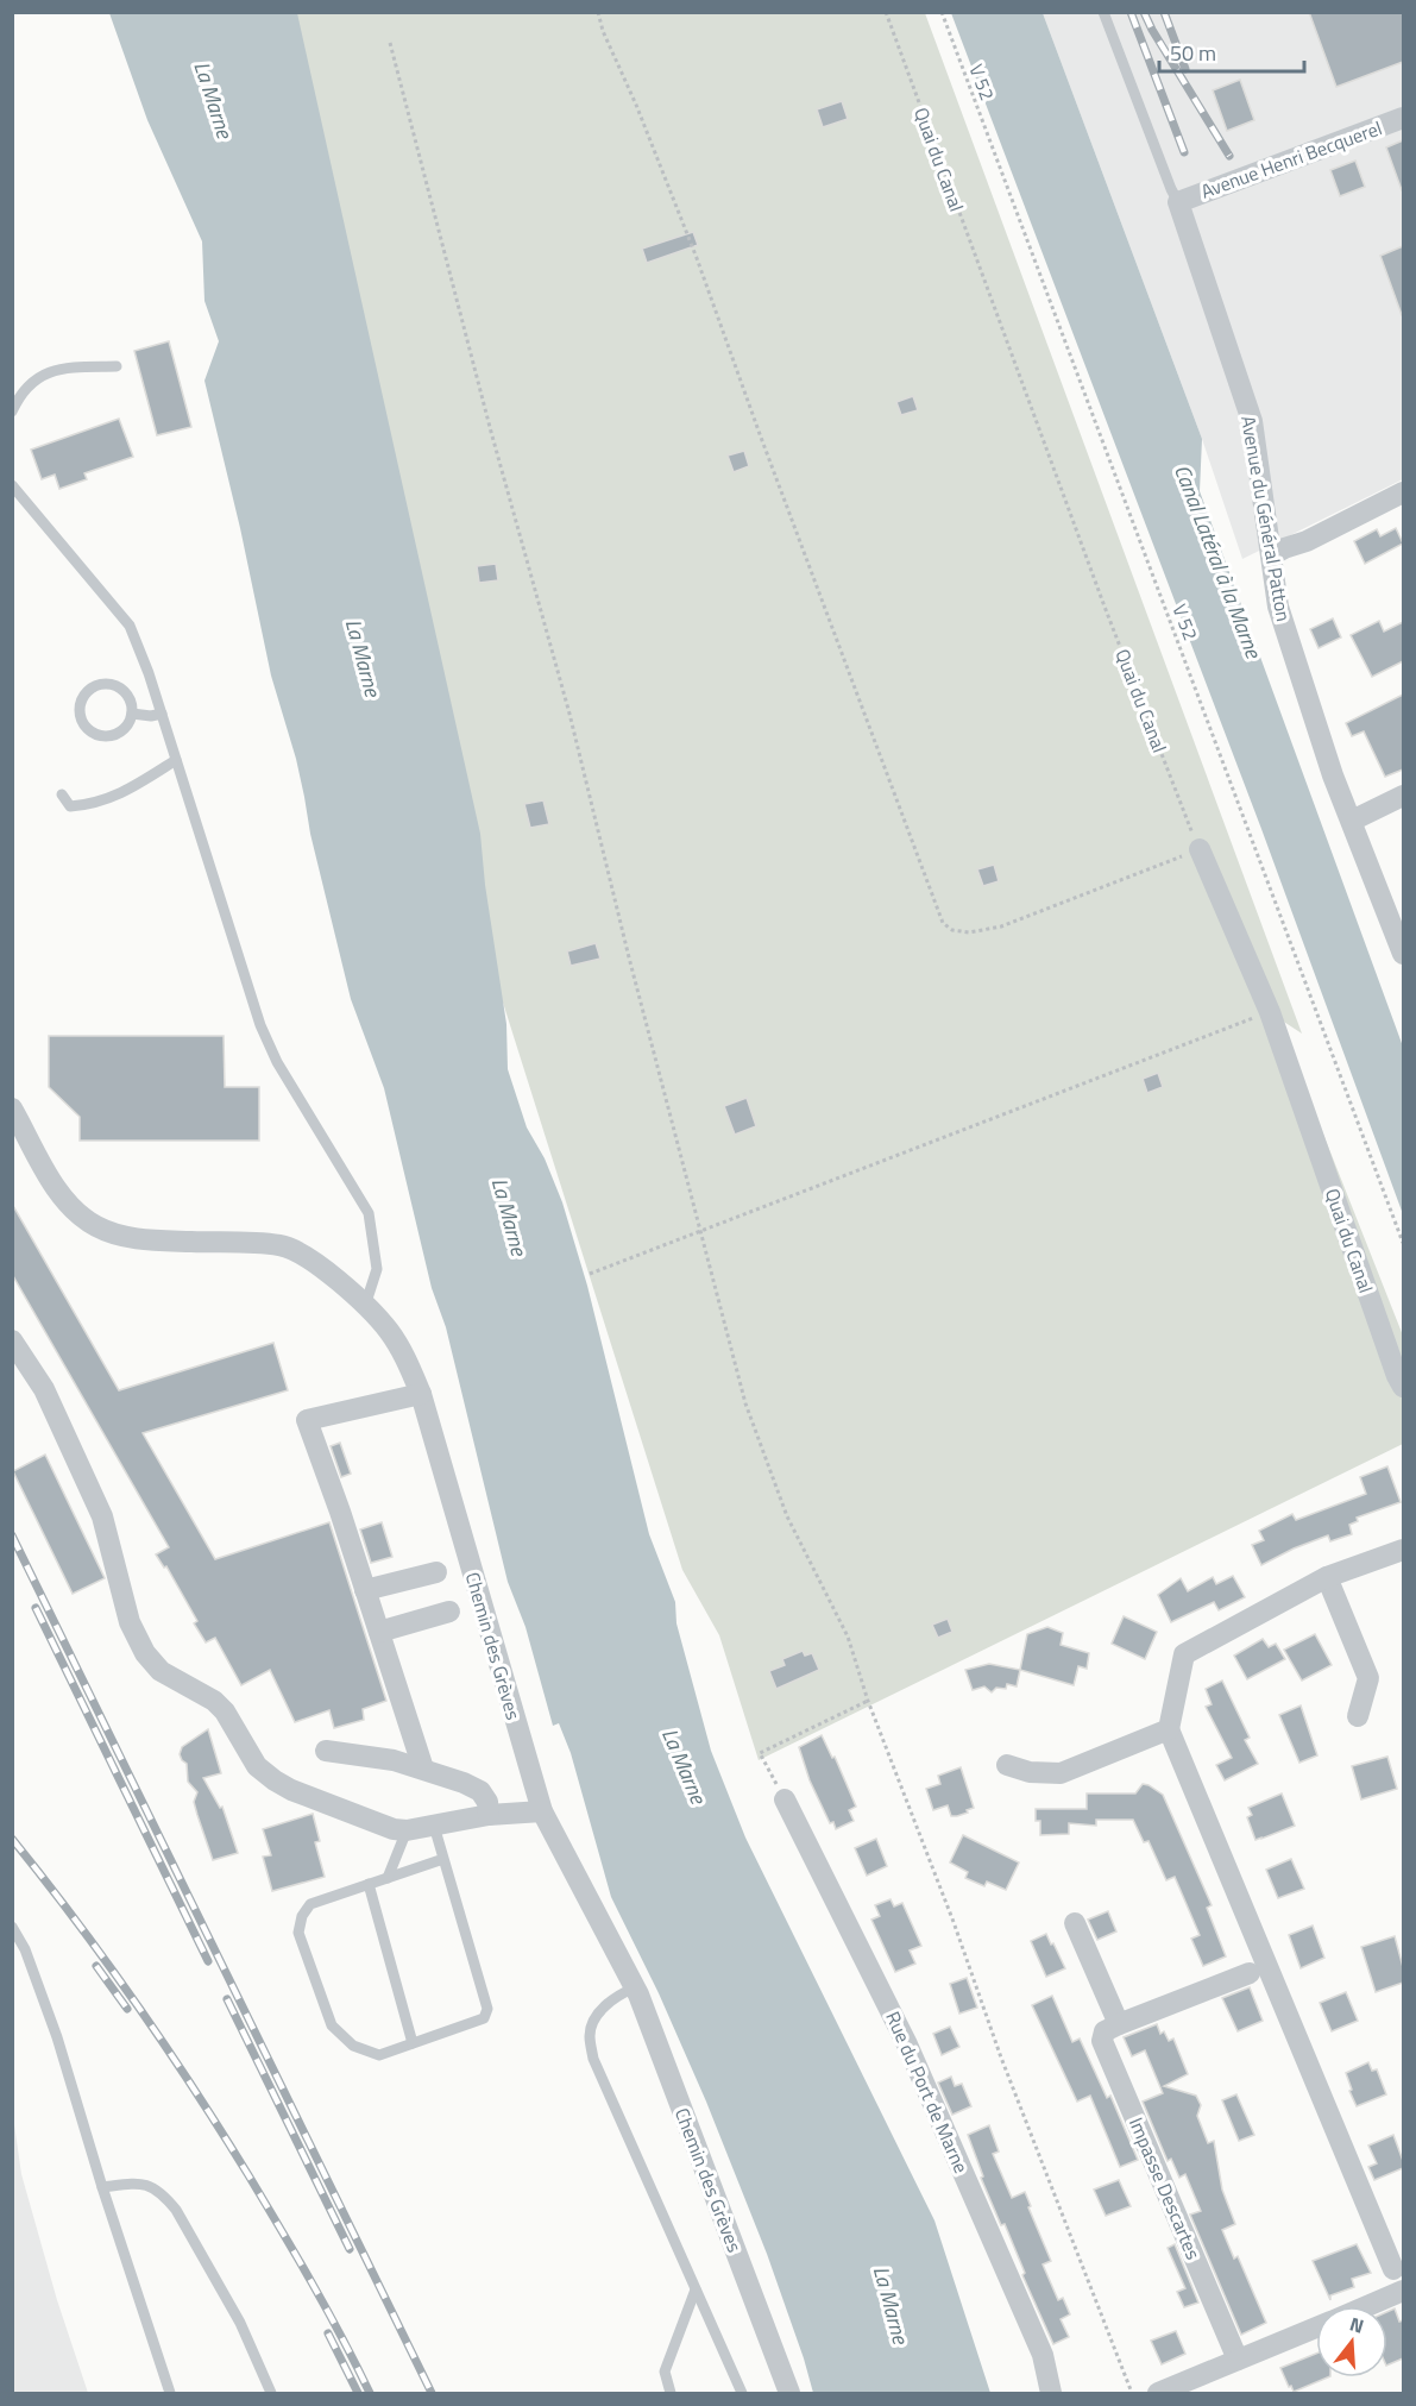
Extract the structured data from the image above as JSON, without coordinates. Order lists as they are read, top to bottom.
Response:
{
  "streets": {
    "street": [
      "Quai du Canal",
      "Avenue Henri Becquerel",
      "Avenue du Général Patton",
      "Chemin des Grèves",
      "Rue du Port de Marne",
      "Impasse Descartes"
    ],
    "path": ["V 52"]
  },
  "crossings": [
    ["Avenue Henri Becquerel", "Avenue du Général Patton"]
  ],
  "water": ["La Marne", "Canal Latéral à la Marne"],
  "scale_bar": "50 m",
  "north": "top"
}
